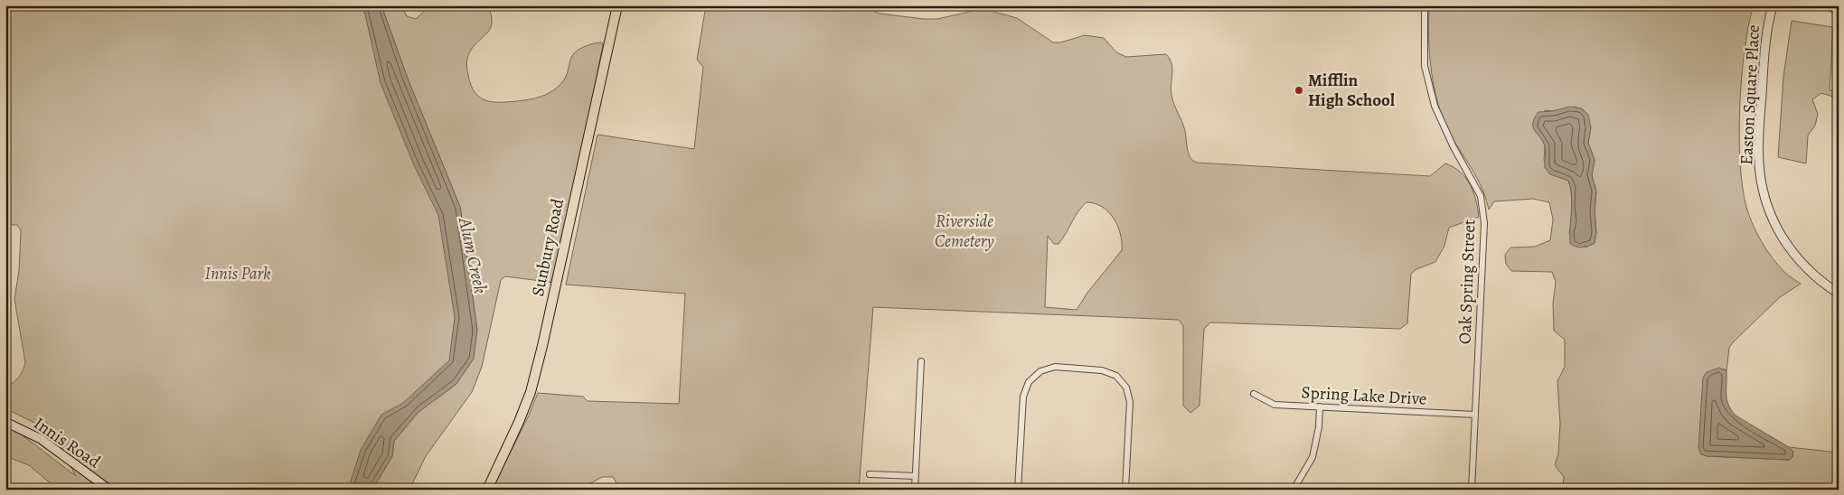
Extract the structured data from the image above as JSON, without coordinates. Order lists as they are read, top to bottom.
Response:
{
  "streets": {
    "main road": ["Sunbury Road"],
    "street": [
      "Easton Square Place",
      "Oak Spring Street",
      "Spring Lake Drive",
      "Innis Road"
    ]
  },
  "crossings": [
    ["Oak Spring Street", "Spring Lake Drive"]
  ],
  "water": ["Alum Creek"],
  "parks": ["Riverside Cemetery", "Innis Park"],
  "places": ["Mifflin High School"]
}
